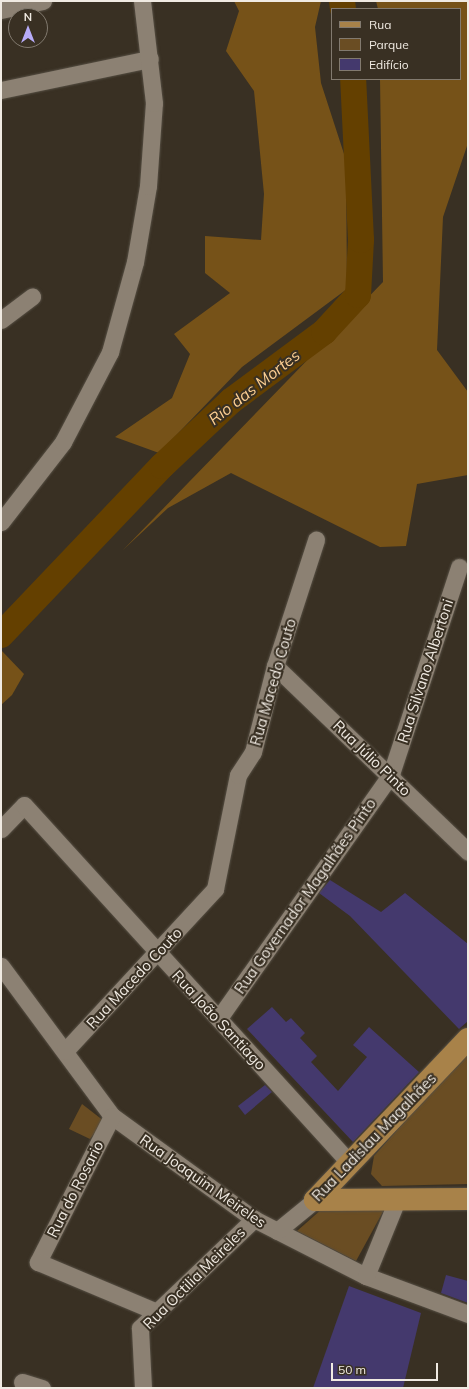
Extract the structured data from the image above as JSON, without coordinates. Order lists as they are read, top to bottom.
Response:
{
  "streets": {
    "main road": ["Rua Ladislau Magalhães"],
    "street": [
      "Rua Silvano Albertoni",
      "Rua Macedo Couto",
      "Rua Júlio Pinto",
      "Rua Governador Magalhães Pinto",
      "Rua João Santiago",
      "Rua Joaquim Meireles",
      "Rua do Rosario",
      "Rua Octilia Meireles"
    ]
  },
  "crossings": [
    ["Rua Silvano Albertoni", "Rua Júlio Pinto"],
    ["Rua Silvano Albertoni", "Rua Governador Magalhães Pinto"],
    ["Rua Macedo Couto", "Rua Júlio Pinto"],
    ["Rua Macedo Couto", "Rua João Santiago"],
    ["Rua Macedo Couto", "Rua Joaquim Meireles"],
    ["Rua Júlio Pinto", "Rua Governador Magalhães Pinto"],
    ["Rua Governador Magalhães Pinto", "Rua João Santiago"],
    ["Rua João Santiago", "Rua Ladislau Magalhães"],
    ["Rua Ladislau Magalhães", "Rua Joaquim Meireles"],
    ["Rua Joaquim Meireles", "Rua do Rosario"],
    ["Rua Joaquim Meireles", "Rua Octilia Meireles"],
    ["Rua do Rosario", "Rua Octilia Meireles"]
  ],
  "water": ["Rio das Mortes"],
  "legend": ["Rua", "Parque", "Edifício"],
  "scale_bar": "50 m",
  "north": "top"
}
